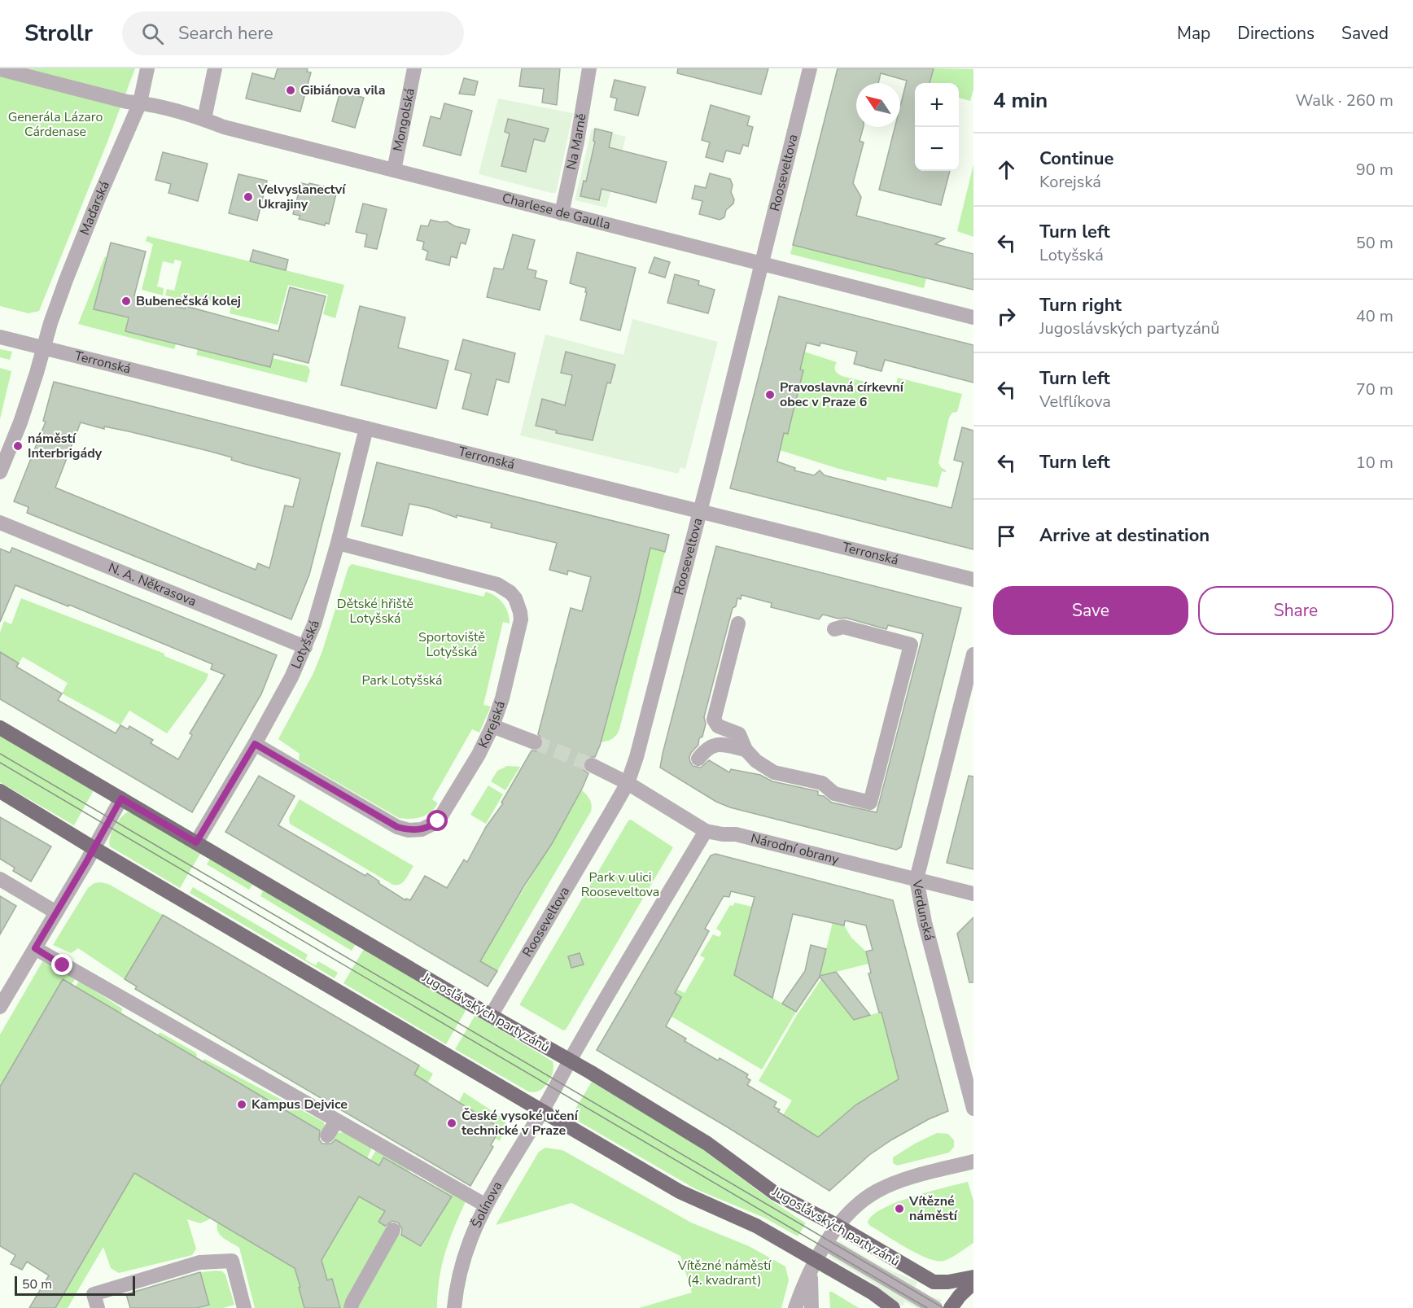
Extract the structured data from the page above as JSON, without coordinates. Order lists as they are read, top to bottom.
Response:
{
  "streets": {
    "main road": ["Jugoslávských partyzánů"],
    "street": [
      "Mongolská",
      "Na Marně",
      "Rooseveltova",
      "Maďarská",
      "Charlese de Gaulla",
      "Terronská",
      "N. A. Někrasova",
      "Lotyšská",
      "Korejská",
      "Národní obrany",
      "Verdunská",
      "Šolínova"
    ]
  },
  "crossings": [
    ["Mongolská", "Charlese de Gaulla"],
    ["Na Marně", "Charlese de Gaulla"],
    ["Rooseveltova", "Charlese de Gaulla"],
    ["Rooseveltova", "Terronská"],
    ["Rooseveltova", "Národní obrany"],
    ["Rooseveltova", "Jugoslávských partyzánů"],
    ["Maďarská", "Charlese de Gaulla"],
    ["Maďarská", "Terronská"],
    ["Terronská", "Lotyšská"],
    ["N. A. Někrasova", "Lotyšská"],
    ["Lotyšská", "Korejská"],
    ["Lotyšská", "Jugoslávských partyzánů"],
    ["Národní obrany", "Verdunská"],
    ["Jugoslávských partyzánů", "Šolínova"]
  ],
  "parks": [
    "Generála Lázaro Cárdenase",
    "Dětské hřiště Lotyšská",
    "Sportoviště Lotyšská",
    "Park Lotyšská",
    "Park v ulici Rooseveltova",
    "Vítězné náměstí (4. kvadrant)"
  ],
  "places": [
    "Gibiánova vila",
    "Velvyslanectví Ukrajiny",
    "Bubenečská kolej",
    "Pravoslavná církevní obec v Praze 6",
    "náměstí Interbrigády",
    "Kampus Dejvice",
    "České vysoké učení technické v Praze",
    "Vítězné náměstí"
  ],
  "scale_bar": "50 m",
  "north": "top left",
  "page": {
    "header": "Strollr",
    "search": "Search here",
    "nav": ["Map", "Directions", "Saved"],
    "heading": ["4 min", "Walk · 260 m"],
    "map_buttons": ["+", "−"],
    "list": [
      ["Continue", "Korejská", "90 m"],
      ["Turn left", "Lotyšská", "50 m"],
      ["Turn right", "Jugoslávských partyzánů", "40 m"],
      ["Turn left", "Velflíkova", "70 m"],
      ["Turn left", "10 m"],
      "Arrive at destination"
    ],
    "buttons": ["Save", "Share"],
    "scale": "50 m"
  }
}
